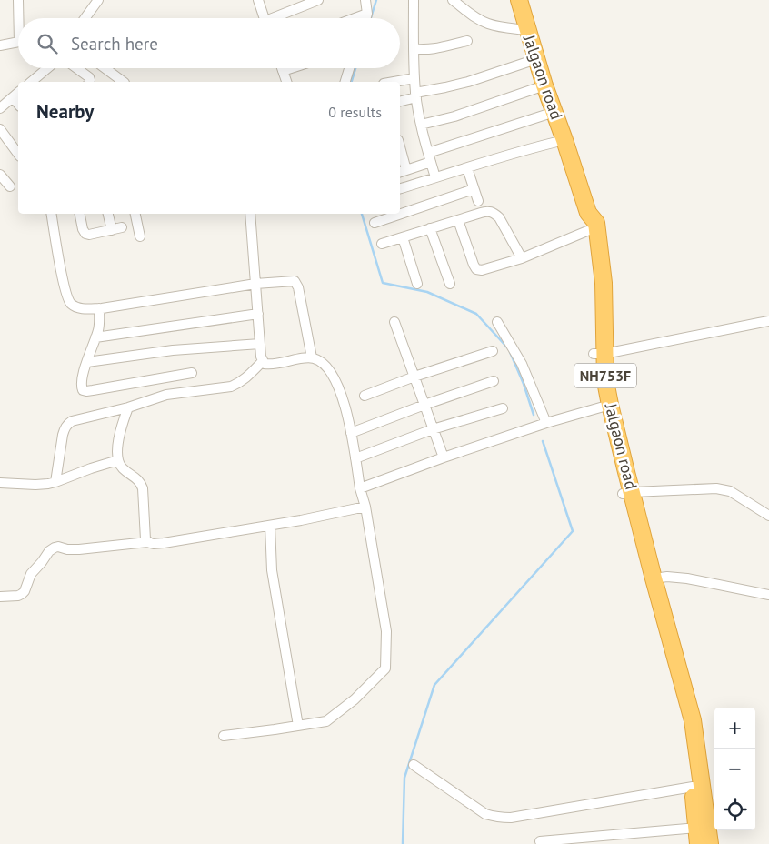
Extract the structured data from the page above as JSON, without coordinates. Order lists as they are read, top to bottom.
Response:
{
  "streets": {
    "highway": ["Jalgaon road", "NH753F"]
  },
  "crossings": [
    ["Jalgaon road", "NH753F"]
  ],
  "page": {
    "search": "Search here",
    "heading": ["Nearby", "0 results"],
    "map_buttons": ["+", "−"]
  }
}
